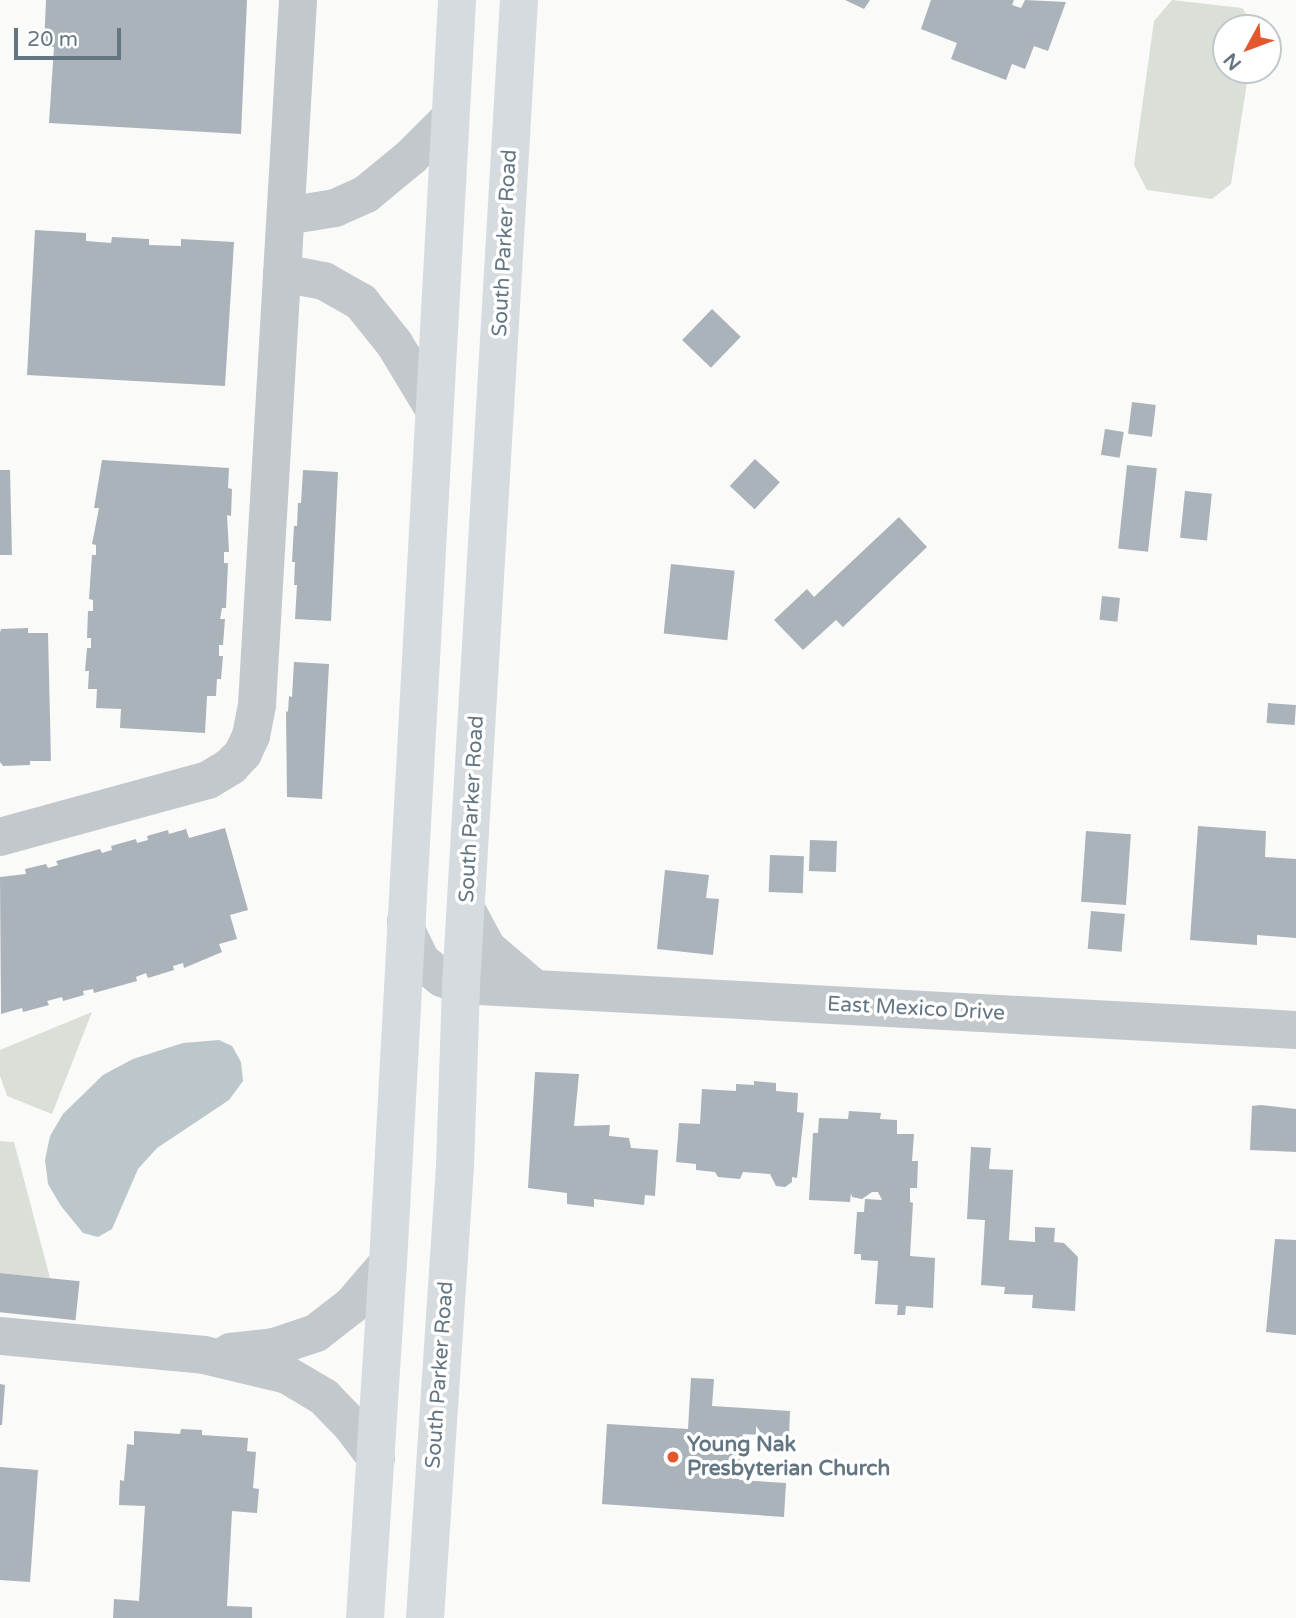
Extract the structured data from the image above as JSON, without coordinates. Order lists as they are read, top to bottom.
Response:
{
  "streets": {
    "main road": ["South Parker Road"],
    "street": ["East Mexico Drive"]
  },
  "crossings": [
    ["South Parker Road", "East Mexico Drive"]
  ],
  "places": ["Young Nak Presbyterian Church"],
  "scale_bar": "20 m",
  "north": "bottom left"
}
